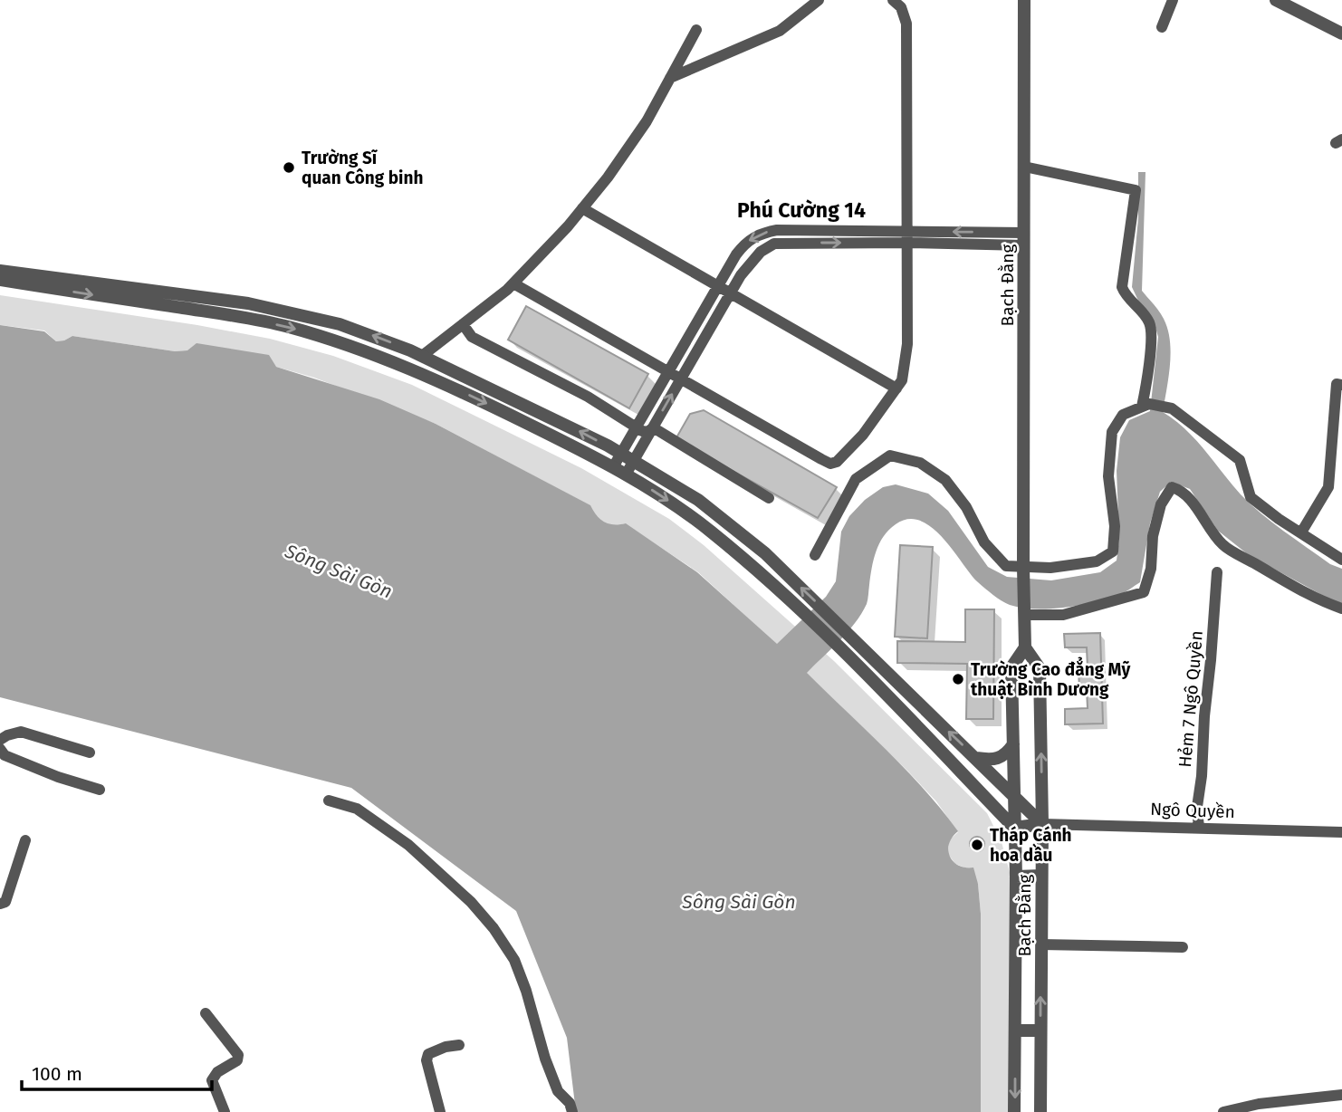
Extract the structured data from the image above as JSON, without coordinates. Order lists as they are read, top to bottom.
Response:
{
  "streets": {
    "street": ["Bạch Đằng", "Hẻm 7 Ngô Quyền", "Ngô Quyền"]
  },
  "crossings": [
    ["Bạch Đằng", "Ngô Quyền"],
    ["Hẻm 7 Ngô Quyền", "Ngô Quyền"]
  ],
  "districts": ["Phú Cường 14"],
  "water": ["Sông Sài Gòn"],
  "places": ["Trường Sĩ quan Công binh", "Trường Cao đẳng Mỹ thuật Bình Dương", "Tháp Cánh hoa dầu"],
  "scale_bar": "100 m"
}
